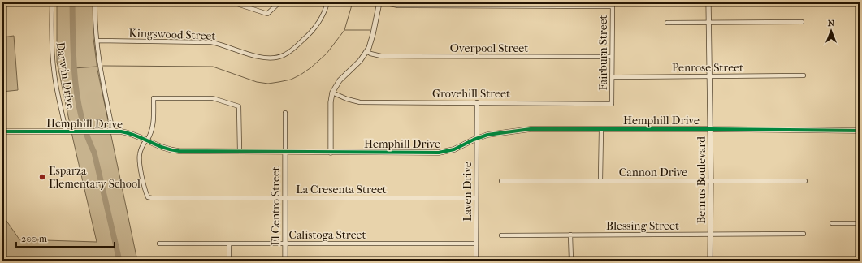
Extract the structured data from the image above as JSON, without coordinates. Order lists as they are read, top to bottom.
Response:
{
  "streets": {
    "street": [
      "Kingswood Street",
      "Overpool Street",
      "Fairburn Street",
      "Penrose Street",
      "Darwin Drive",
      "Grovehill Street",
      "Hemphill Drive",
      "Cannon Drive",
      "Benrus Boulevard",
      "La Cresenta Street",
      "Laven Drive",
      "El Centro Street",
      "Blessing Street",
      "Calistoga Street"
    ]
  },
  "crossings": [
    ["Overpool Street", "Fairburn Street"],
    ["Fairburn Street", "Penrose Street"],
    ["Fairburn Street", "Grovehill Street"],
    ["Penrose Street", "Benrus Boulevard"],
    ["Darwin Drive", "Hemphill Drive"],
    ["Grovehill Street", "Laven Drive"],
    ["Hemphill Drive", "Benrus Boulevard"],
    ["Hemphill Drive", "La Cresenta Street"],
    ["Hemphill Drive", "Laven Drive"],
    ["Hemphill Drive", "El Centro Street"],
    ["Cannon Drive", "Benrus Boulevard"],
    ["Benrus Boulevard", "Blessing Street"],
    ["La Cresenta Street", "Laven Drive"],
    ["La Cresenta Street", "El Centro Street"],
    ["Laven Drive", "Calistoga Street"],
    ["El Centro Street", "Calistoga Street"]
  ],
  "places": ["Esparza Elementary School"],
  "scale_bar": "200 m",
  "north": "top"
}
